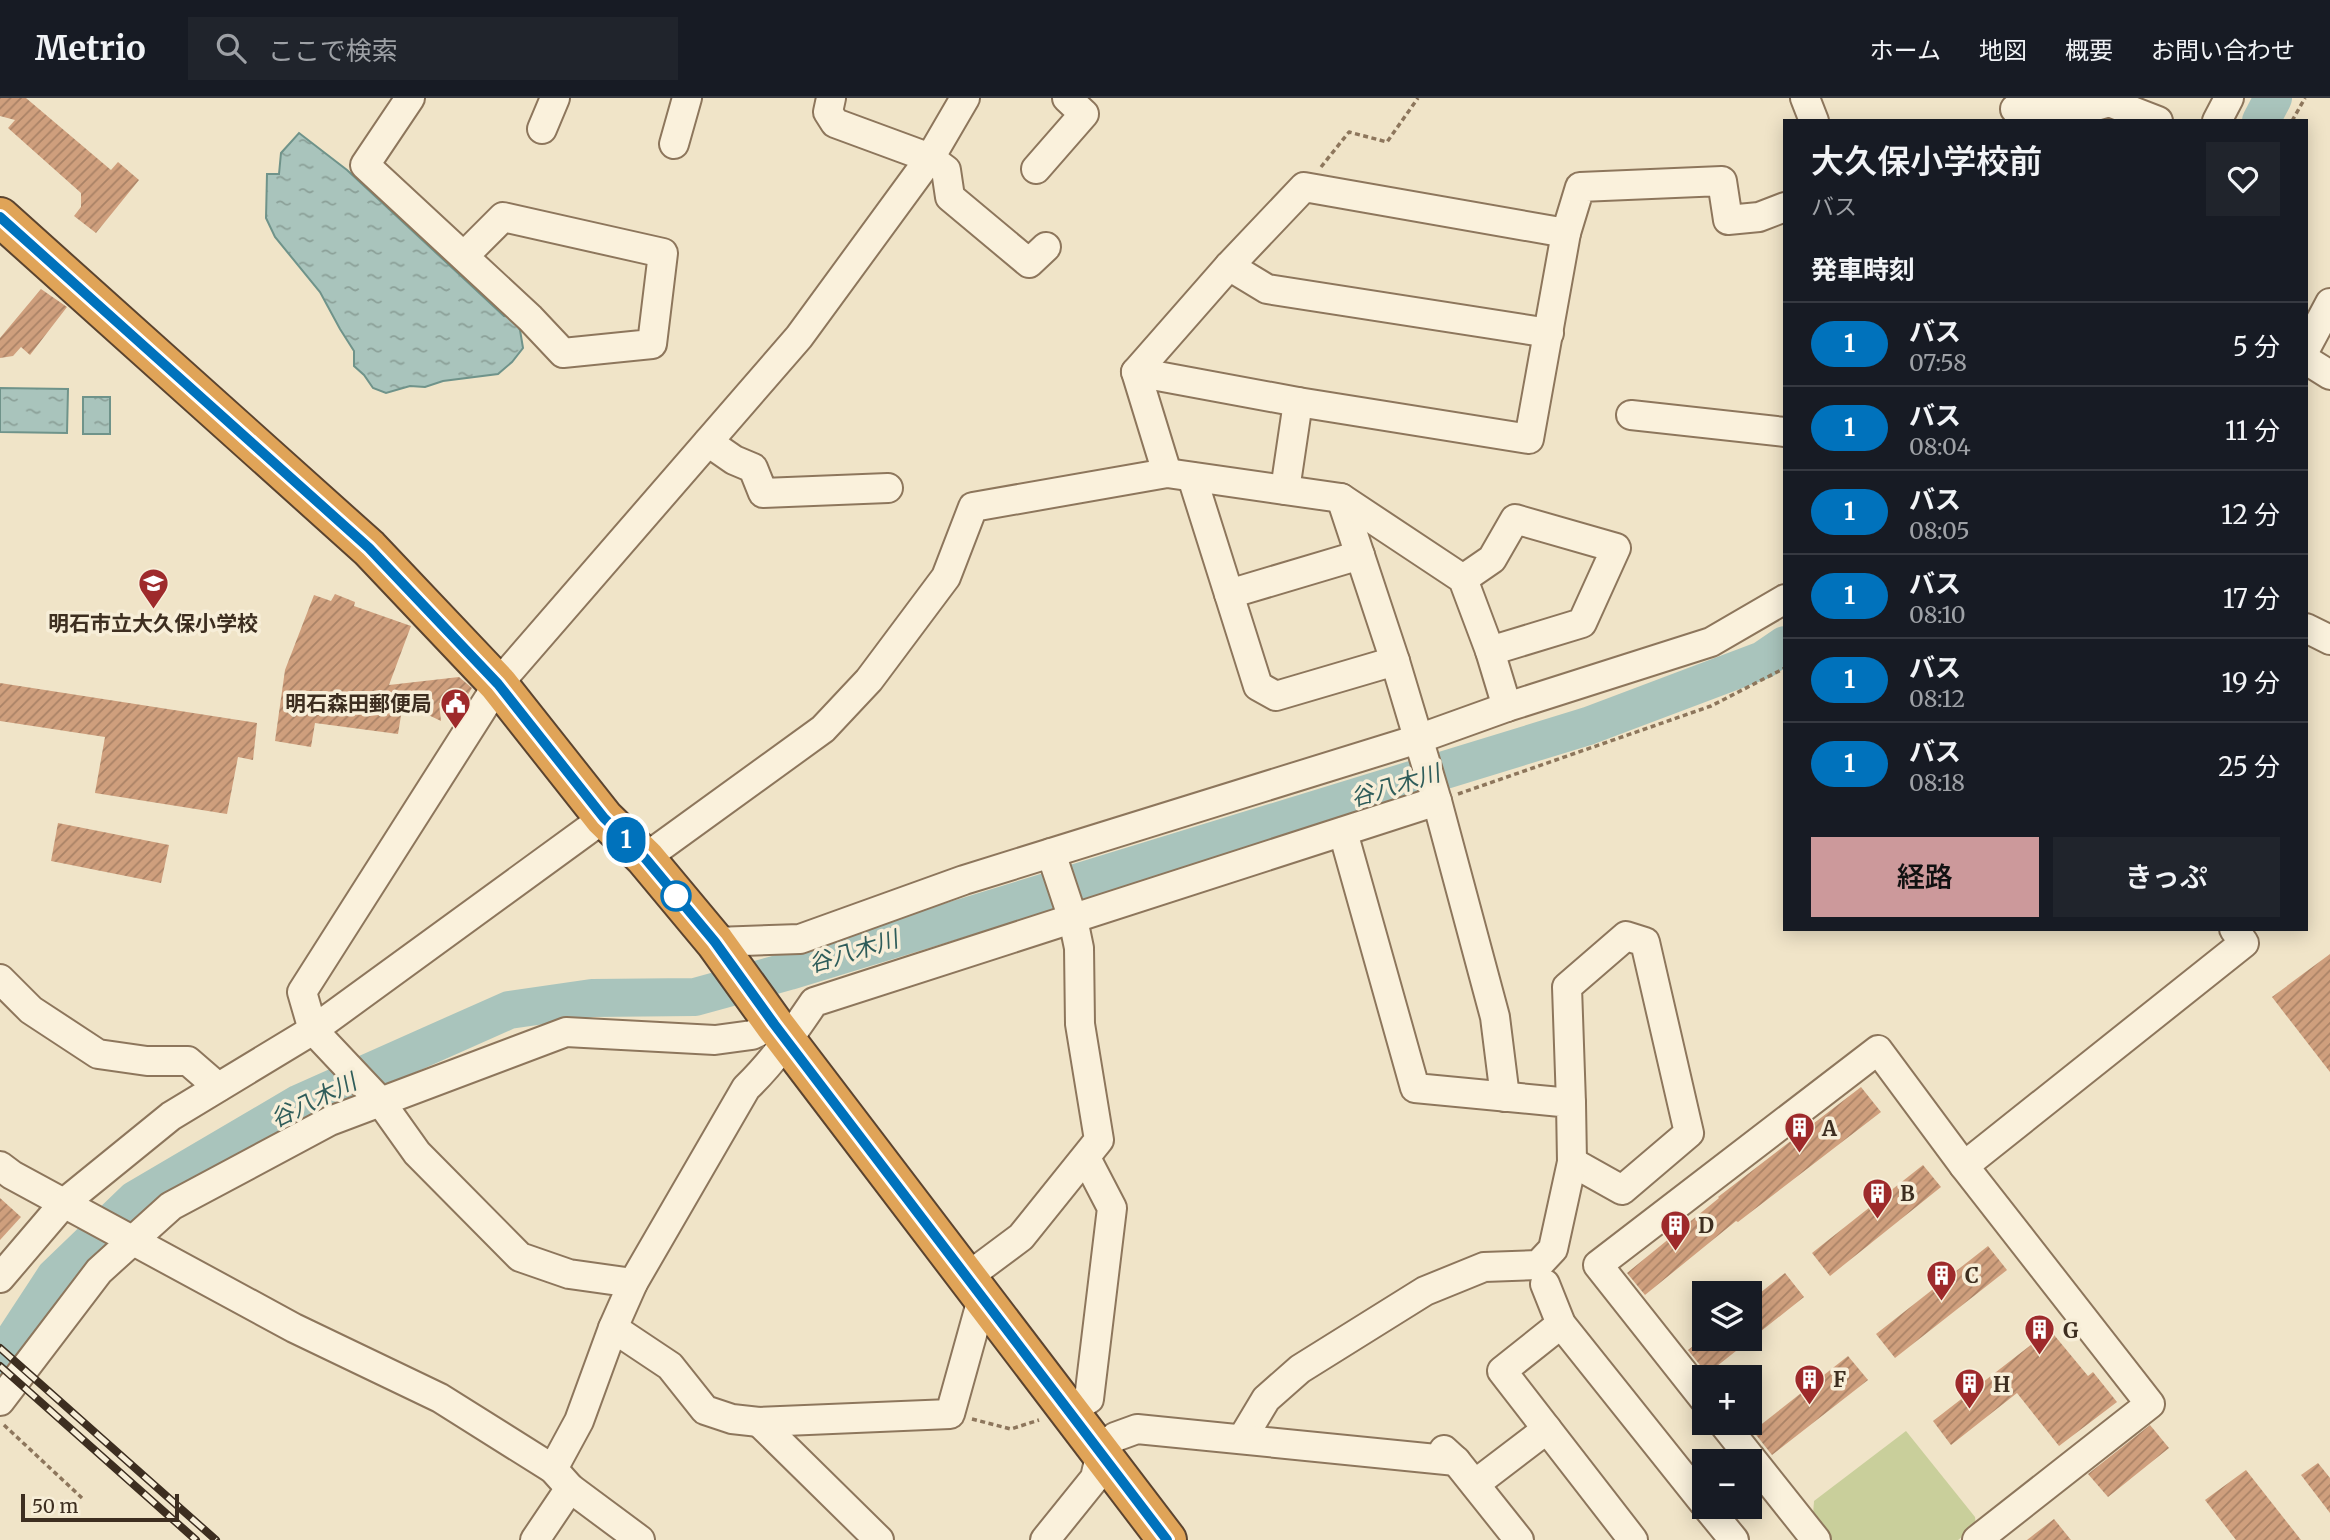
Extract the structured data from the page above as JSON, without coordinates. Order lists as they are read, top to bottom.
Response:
{
  "water": ["谷八木川"],
  "places": {
    "school or university": ["明石市立大久保小学校"],
    "public building": ["明石森田郵便局"],
    "building": [
      "A",
      "B",
      "D",
      "C",
      "G",
      "F",
      "H"
    ]
  },
  "lines": ["bus line 1"],
  "scale_bar": "50 m",
  "page": {
    "header": "Metrio",
    "search": "ここで検索",
    "nav": [
      "ホーム",
      "地図",
      "概要",
      "お問い合わせ"
    ],
    "on_map": "1",
    "heading": [
      ["大久保小学校前", "バス"],
      "発車時刻"
    ],
    "list": [
      {
        "mark": "1",
        "name": "バス",
        "note": "07:58",
        "value": "5 分"
      },
      {
        "mark": "1",
        "name": "バス",
        "note": "08:04",
        "value": "11 分"
      },
      {
        "mark": "1",
        "name": "バス",
        "note": "08:05",
        "value": "12 分"
      },
      {
        "mark": "1",
        "name": "バス",
        "note": "08:10",
        "value": "17 分"
      },
      {
        "mark": "1",
        "name": "バス",
        "note": "08:12",
        "value": "19 分"
      },
      {
        "mark": "1",
        "name": "バス",
        "note": "08:18",
        "value": "25 分"
      }
    ],
    "buttons": ["経路", "きっぷ"],
    "map_buttons": ["+", "−"],
    "scale": "50 m"
  }
}
